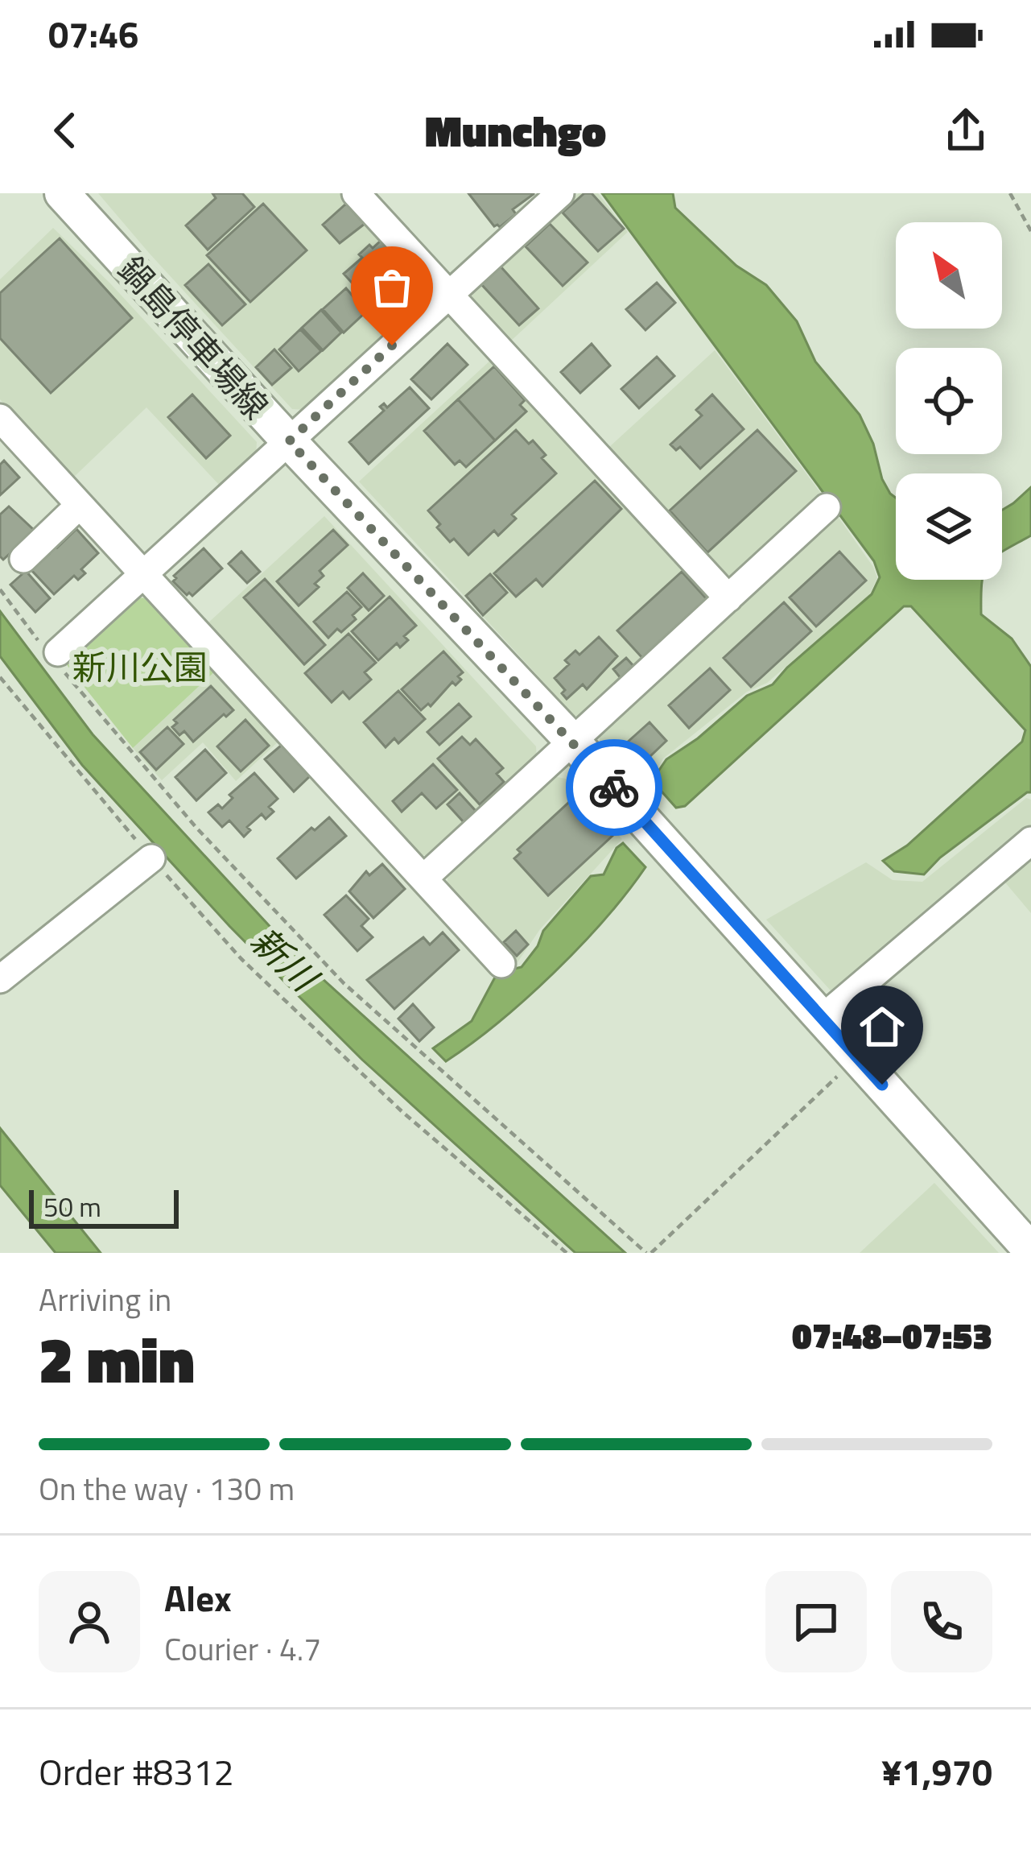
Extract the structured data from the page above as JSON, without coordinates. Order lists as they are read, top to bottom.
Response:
{
  "streets": {
    "main road": ["鍋島停車場線"]
  },
  "water": ["新川"],
  "parks": ["新川公園"],
  "scale_bar": "50 m",
  "north": "top left",
  "page": {
    "status": "07:46",
    "header": "Munchgo",
    "scale": "50 m",
    "heading": ["2 min", "Arriving in", "07:48–07:53"],
    "panel": [
      "Alex",
      "Courier · 4.7",
      "Order #8312",
      "¥1,970"
    ],
    "bar": "On the way · 130 m"
  }
}
